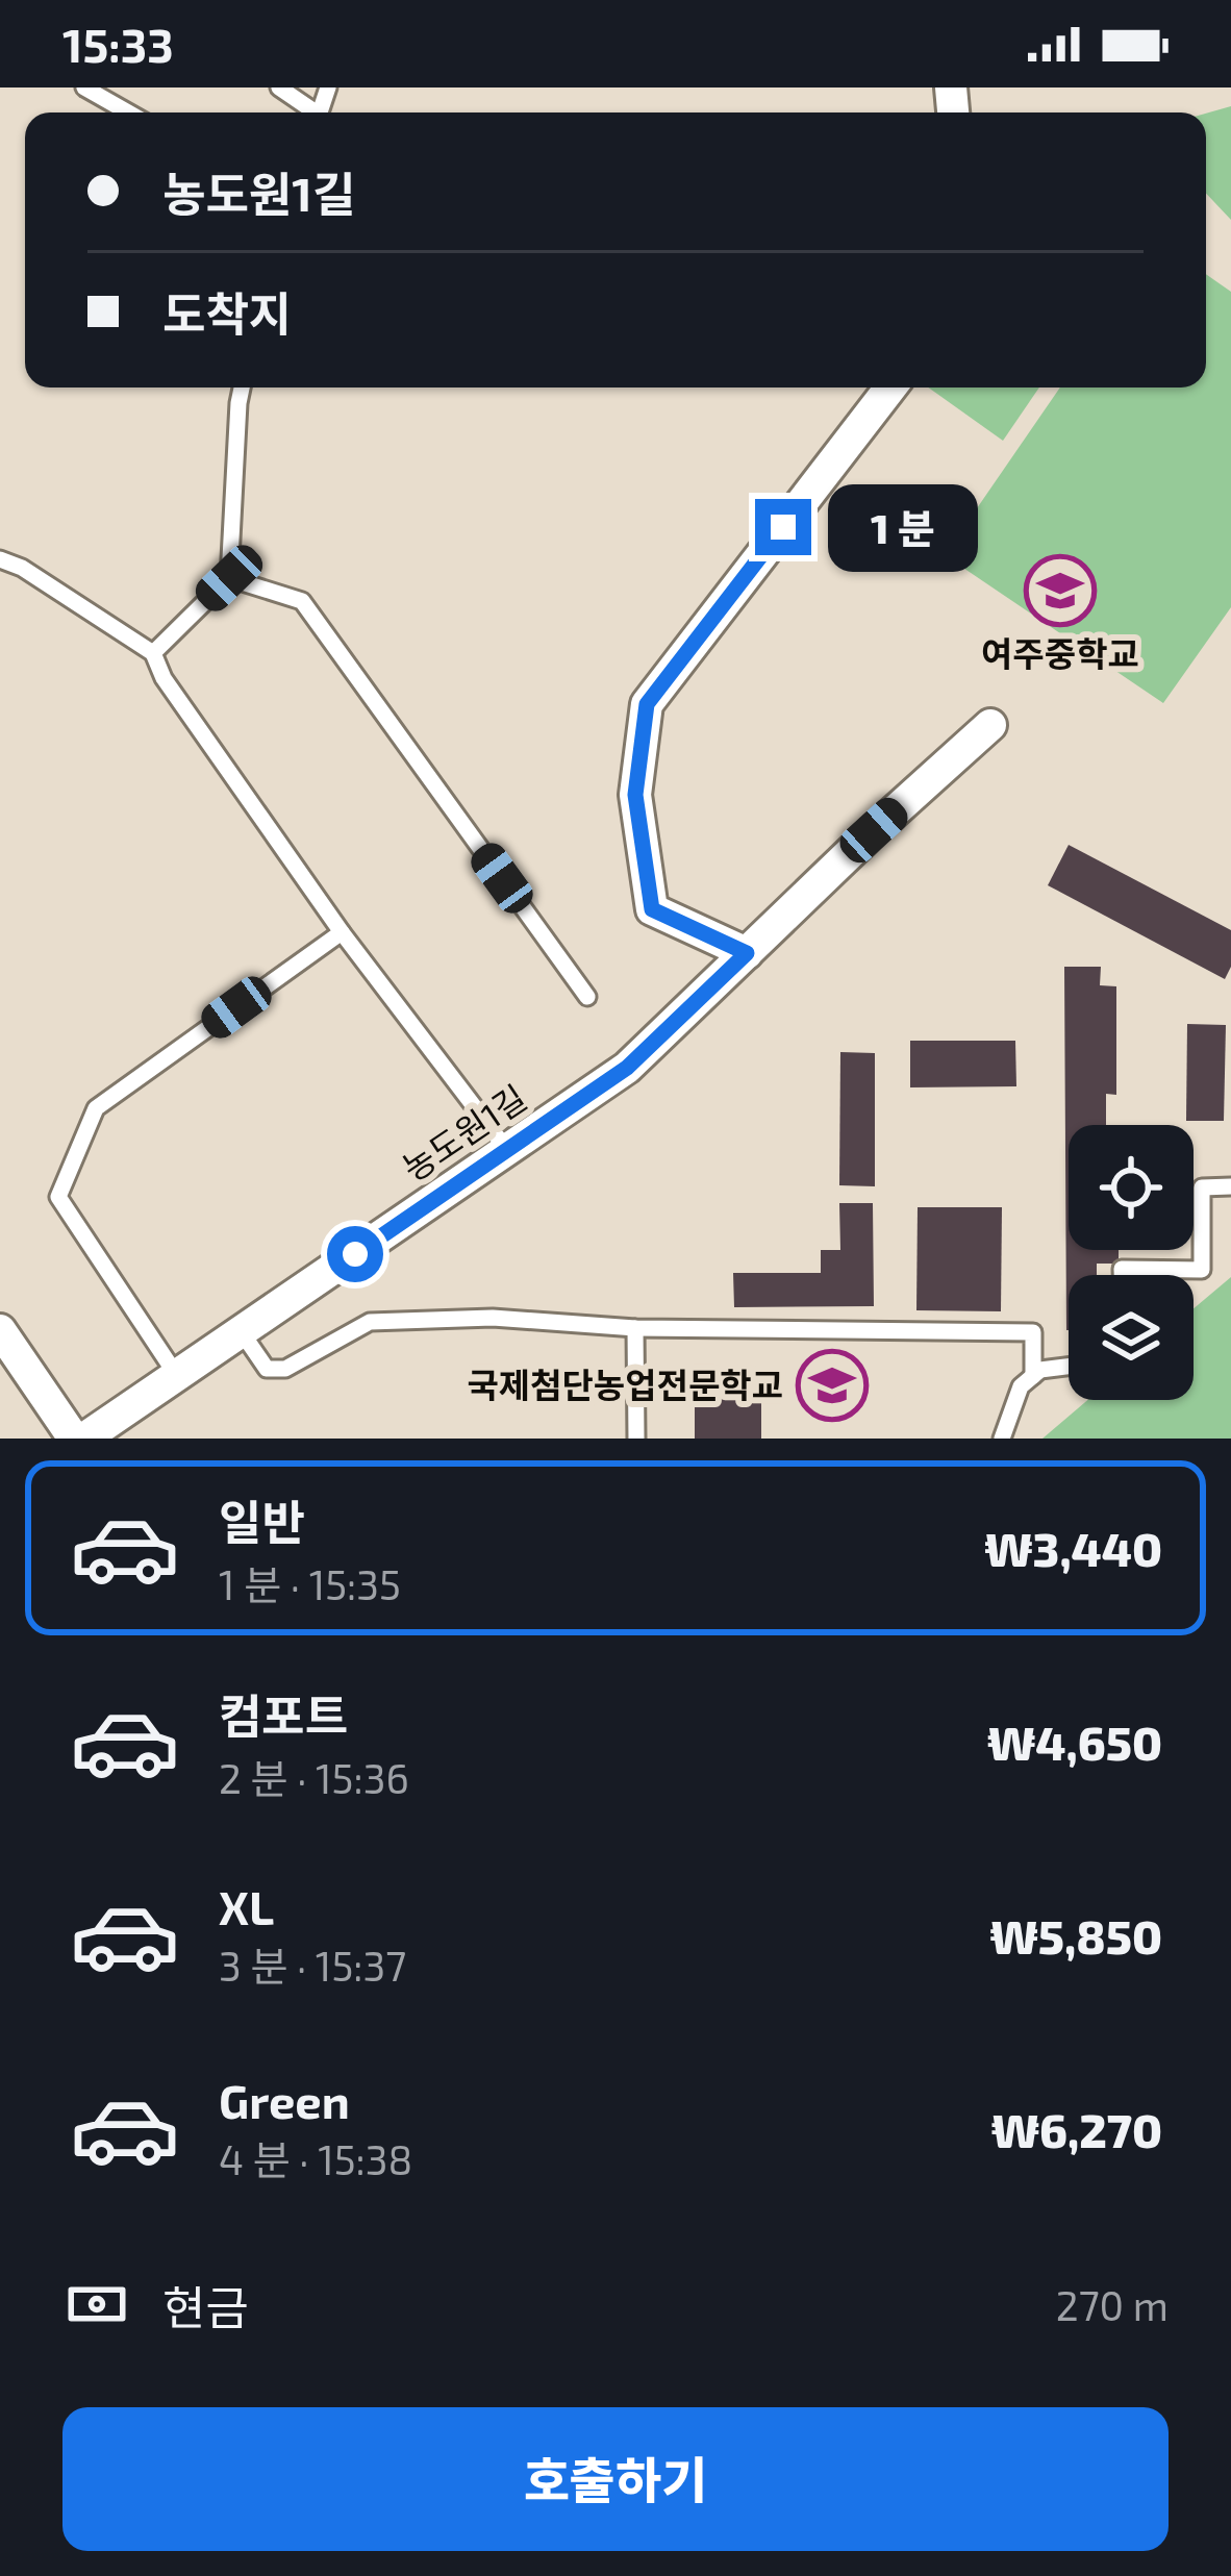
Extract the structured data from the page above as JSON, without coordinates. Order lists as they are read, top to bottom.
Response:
{
  "streets": {
    "street": ["농도원1길"]
  },
  "places": {
    "school or university": ["여주중학교", "국제첨단농업전문학교"]
  },
  "page": {
    "status": "15:33",
    "banner": ["농도원1길", "도착지"],
    "bubble": "1 분",
    "list": [
      {
        "name": "일반",
        "note": "1 분 · 15:35",
        "value": "₩3,440"
      },
      {
        "name": "컴포트",
        "note": "2 분 · 15:36",
        "value": "₩4,650"
      },
      {
        "name": "XL",
        "note": "3 분 · 15:37",
        "value": "₩5,850"
      },
      {
        "name": "Green",
        "note": "4 분 · 15:38",
        "value": "₩6,270"
      }
    ],
    "pay": ["현금", "270 m"],
    "buttons": "호출하기"
  }
}
